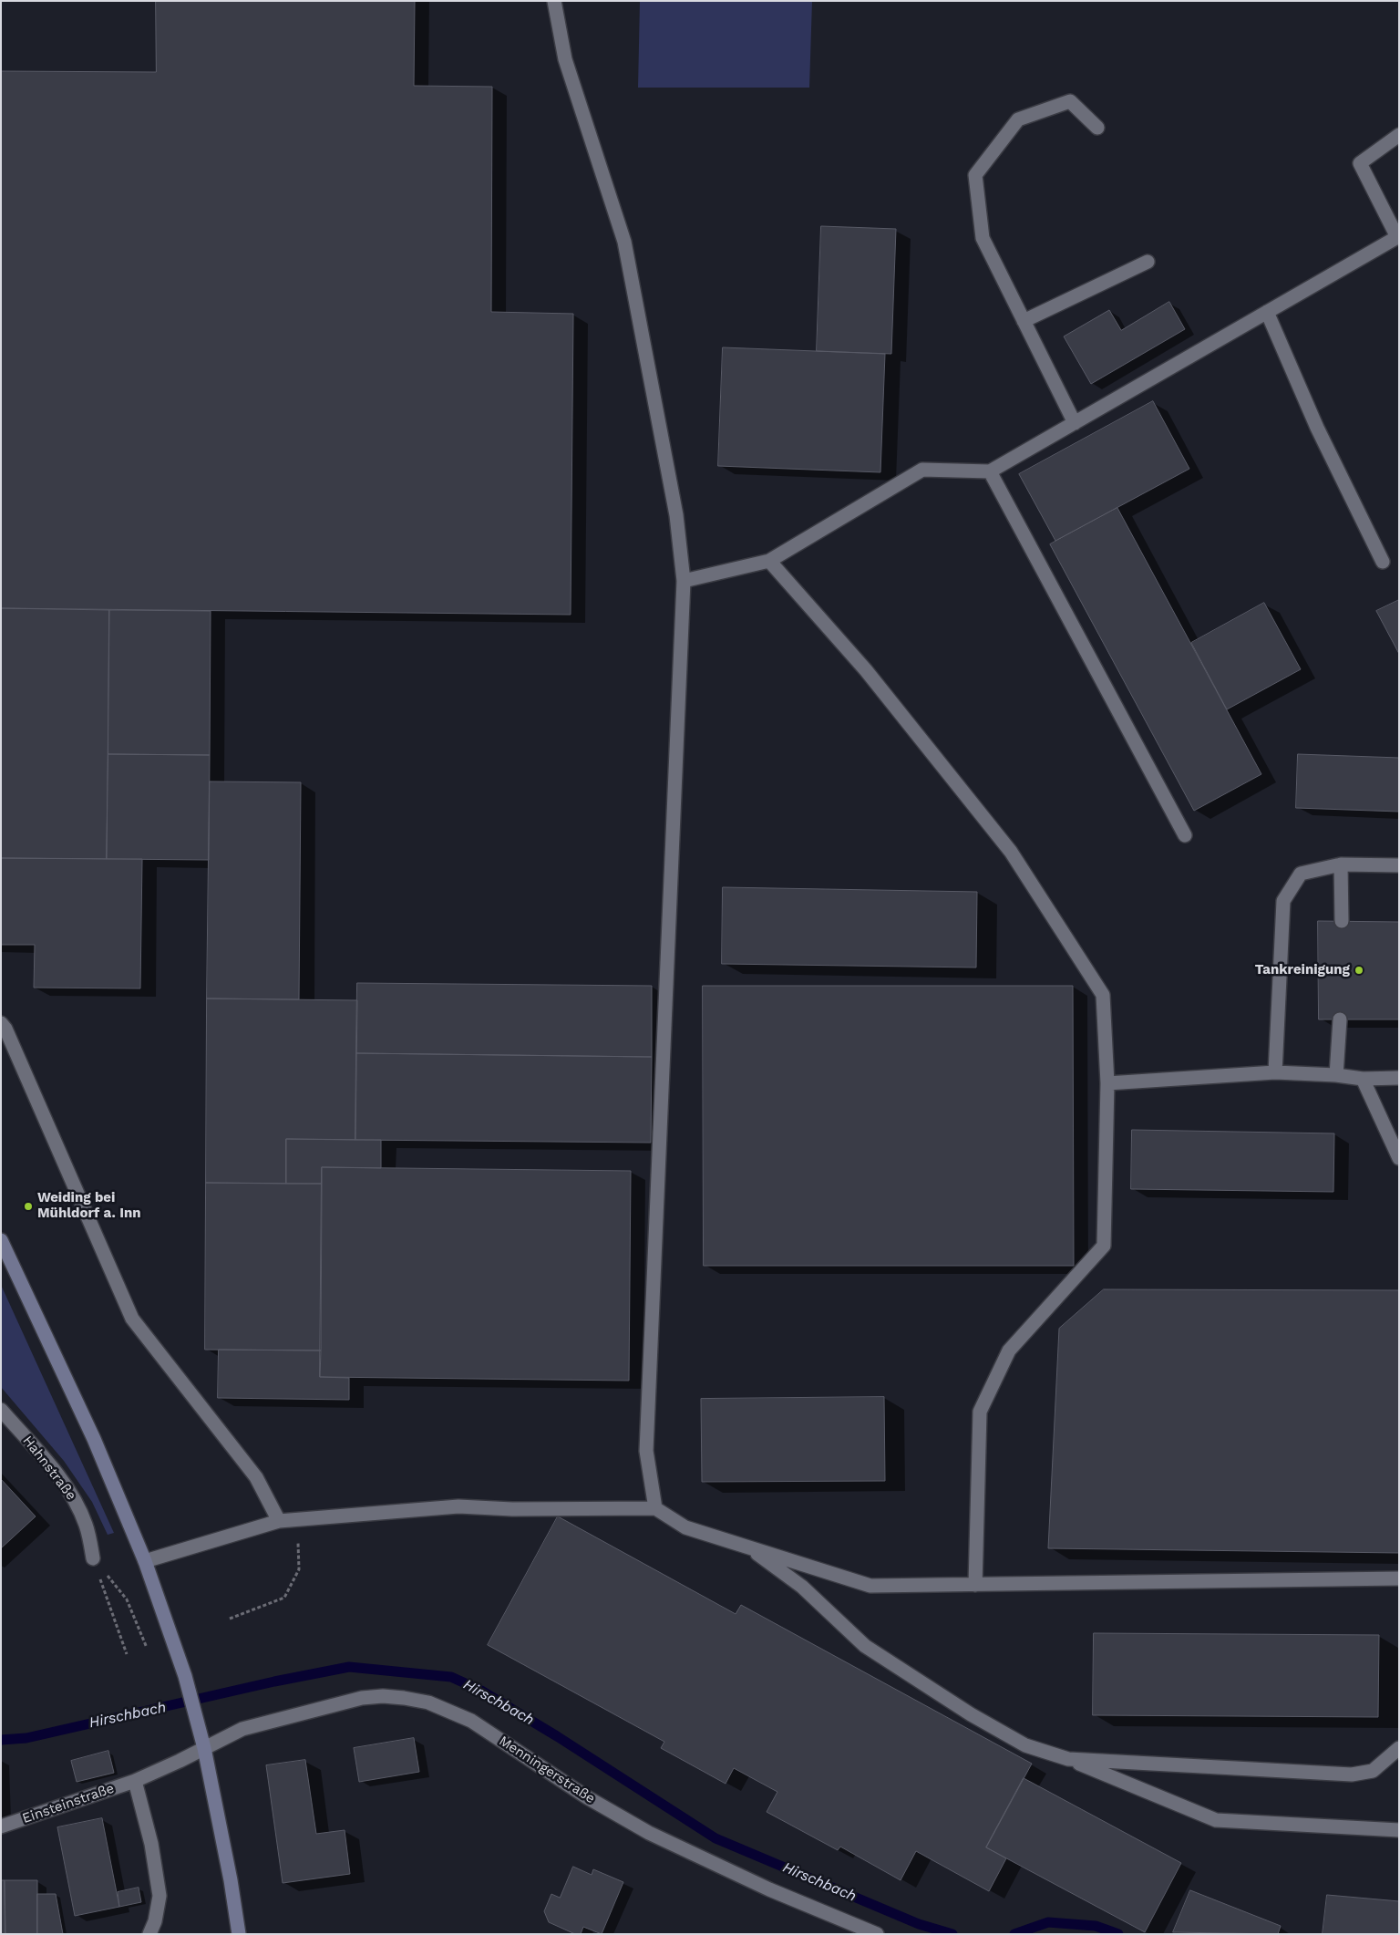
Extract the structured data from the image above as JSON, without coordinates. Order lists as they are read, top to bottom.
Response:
{
  "streets": {
    "street": ["Hahnstraße", "Menningerstraße", "Einsteinstraße"]
  },
  "crossings": [
    ["Menningerstraße", "Einsteinstraße"]
  ],
  "water": ["Hirschbach"],
  "places": ["Tankreinigung", "Weiding bei Mühldorf a. Inn"]
}
